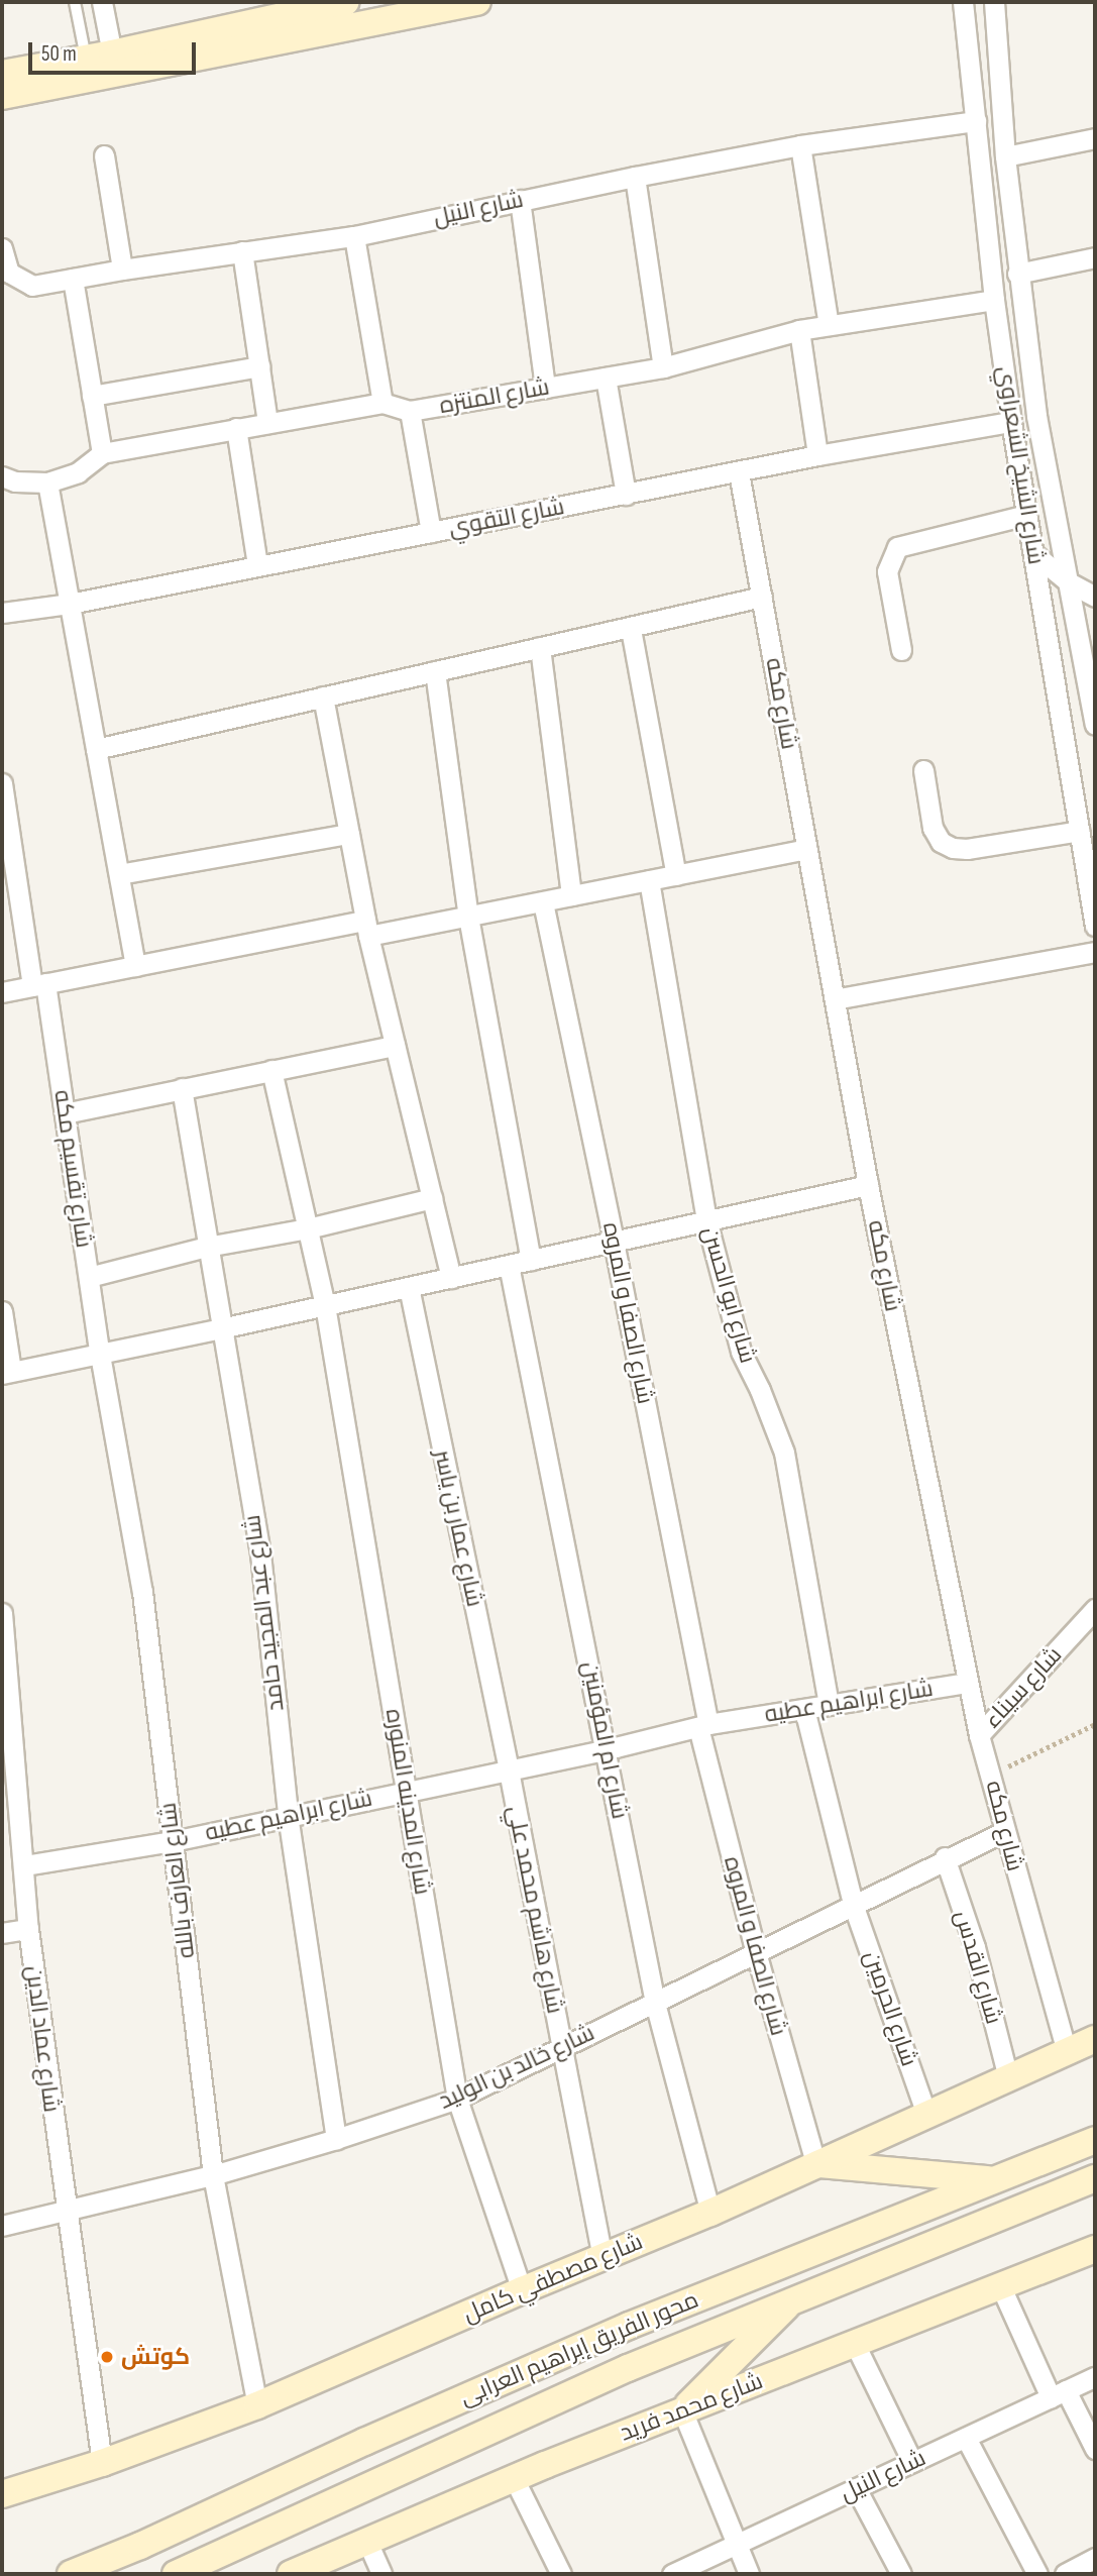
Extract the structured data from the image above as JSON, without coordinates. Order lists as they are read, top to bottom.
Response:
{
  "streets": {
    "street": [
      "شارع النيل",
      "شارع المنتزه",
      "شارع الشيخ الشعراوي",
      "شارع التقوي",
      "شارع مكه",
      "شارع تقسيم مكه",
      "شارع ابو الحسن",
      "شارع الصفا و المروه",
      "شارع عمار بن ياسر",
      "شارع عبد المجيد حامد",
      "شارع سيناء",
      "شارع ابراهيم عطيه",
      "شارع ام المؤمنين",
      "شارع المدينه المنوره",
      "شارع العارف بالله",
      "شارع هاشم محمد علي",
      "شارع القدس",
      "شارع الحرمين",
      "شارع عماد الدين",
      "شارع خالد بن الوليد",
      "شارع مصطفي كامل",
      "محور الفريق إبراهيم العرابى",
      "شارع محمد فريد"
    ]
  },
  "crossings": [
    ["شارع النيل", "شارع الشيخ الشعراوي"],
    ["شارع المنتزه", "شارع الشيخ الشعراوي"],
    ["شارع الشيخ الشعراوي", "شارع التقوي"],
    ["شارع التقوي", "شارع مكه"],
    ["شارع مكه", "شارع سيناء"],
    ["شارع مكه", "شارع ابراهيم عطيه"],
    ["شارع مكه", "شارع خالد بن الوليد"],
    ["شارع مكه", "شارع مصطفي كامل"],
    ["شارع تقسيم مكه", "شارع العارف بالله"],
    ["شارع ابو الحسن", "شارع ابراهيم عطيه"],
    ["شارع الصفا و المروه", "شارع ابراهيم عطيه"],
    ["شارع الصفا و المروه", "شارع خالد بن الوليد"],
    ["شارع الصفا و المروه", "شارع مصطفي كامل"],
    ["شارع عمار بن ياسر", "شارع ابراهيم عطيه"],
    ["شارع عمار بن ياسر", "شارع هاشم محمد علي"],
    ["شارع عبد المجيد حامد", "شارع ابراهيم عطيه"],
    ["شارع عبد المجيد حامد", "شارع خالد بن الوليد"],
    ["شارع ابراهيم عطيه", "شارع ام المؤمنين"],
    ["شارع ابراهيم عطيه", "شارع المدينه المنوره"],
    ["شارع ابراهيم عطيه", "شارع العارف بالله"],
    ["شارع ابراهيم عطيه", "شارع هاشم محمد علي"],
    ["شارع ابراهيم عطيه", "شارع الحرمين"],
    ["شارع ابراهيم عطيه", "شارع عماد الدين"],
    ["شارع ام المؤمنين", "شارع خالد بن الوليد"],
    ["شارع ام المؤمنين", "شارع مصطفي كامل"],
    ["شارع المدينه المنوره", "شارع خالد بن الوليد"],
    ["شارع المدينه المنوره", "شارع مصطفي كامل"],
    ["شارع العارف بالله", "شارع خالد بن الوليد"],
    ["شارع العارف بالله", "شارع مصطفي كامل"],
    ["شارع هاشم محمد علي", "شارع خالد بن الوليد"],
    ["شارع هاشم محمد علي", "شارع مصطفي كامل"],
    ["شارع القدس", "شارع خالد بن الوليد"],
    ["شارع القدس", "شارع مصطفي كامل"],
    ["شارع الحرمين", "شارع خالد بن الوليد"],
    ["شارع الحرمين", "شارع مصطفي كامل"],
    ["شارع عماد الدين", "شارع خالد بن الوليد"],
    ["شارع عماد الدين", "شارع مصطفي كامل"]
  ],
  "places": ["كوتش"],
  "scale_bar": "50 m"
}
